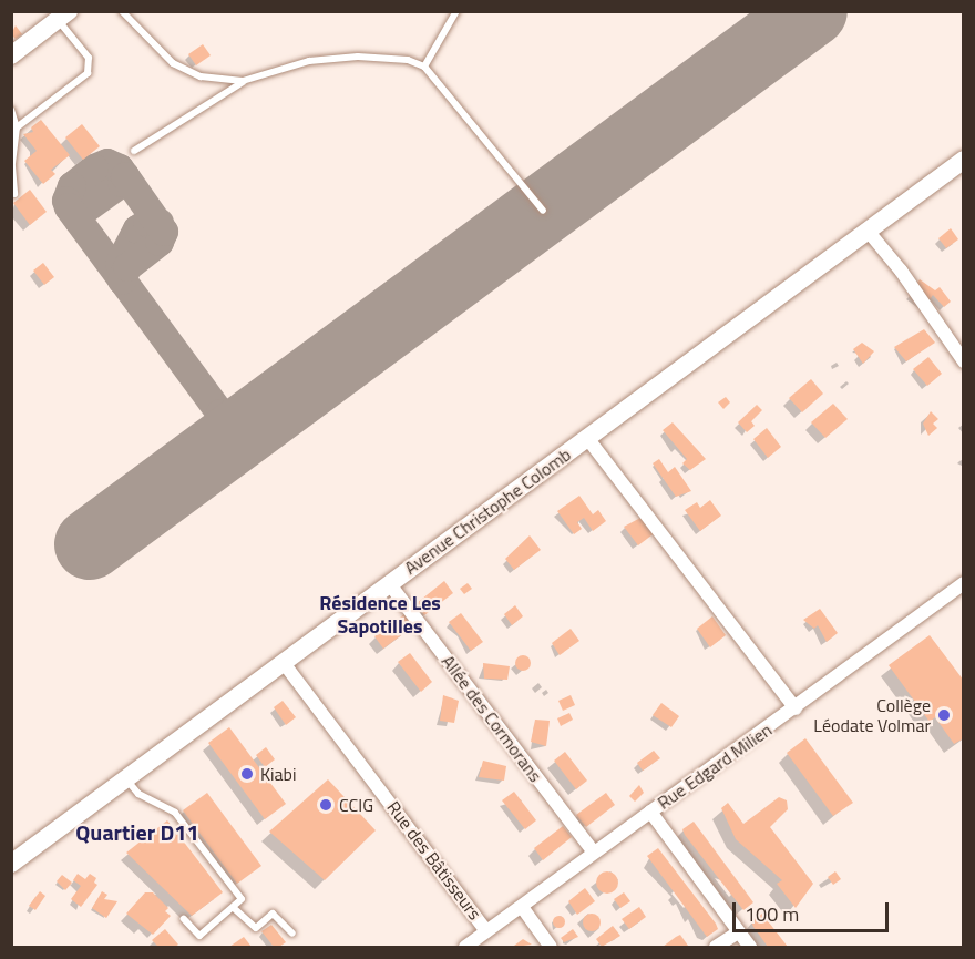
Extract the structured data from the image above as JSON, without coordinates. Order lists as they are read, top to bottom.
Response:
{
  "streets": {
    "street": [
      "Avenue Christophe Colomb",
      "Allée des Cormorans",
      "Rue Edgard Milien",
      "Rue des Bâtisseurs"
    ]
  },
  "crossings": [
    ["Avenue Christophe Colomb", "Allée des Cormorans"],
    ["Avenue Christophe Colomb", "Rue des Bâtisseurs"],
    ["Allée des Cormorans", "Rue Edgard Milien"],
    ["Rue Edgard Milien", "Rue des Bâtisseurs"]
  ],
  "districts": ["Résidence Les Sapotilles", "Quartier D11"],
  "places": ["Collège Léodate Volmar", "Kiabi", "CCIG"],
  "scale_bar": "100 m"
}
